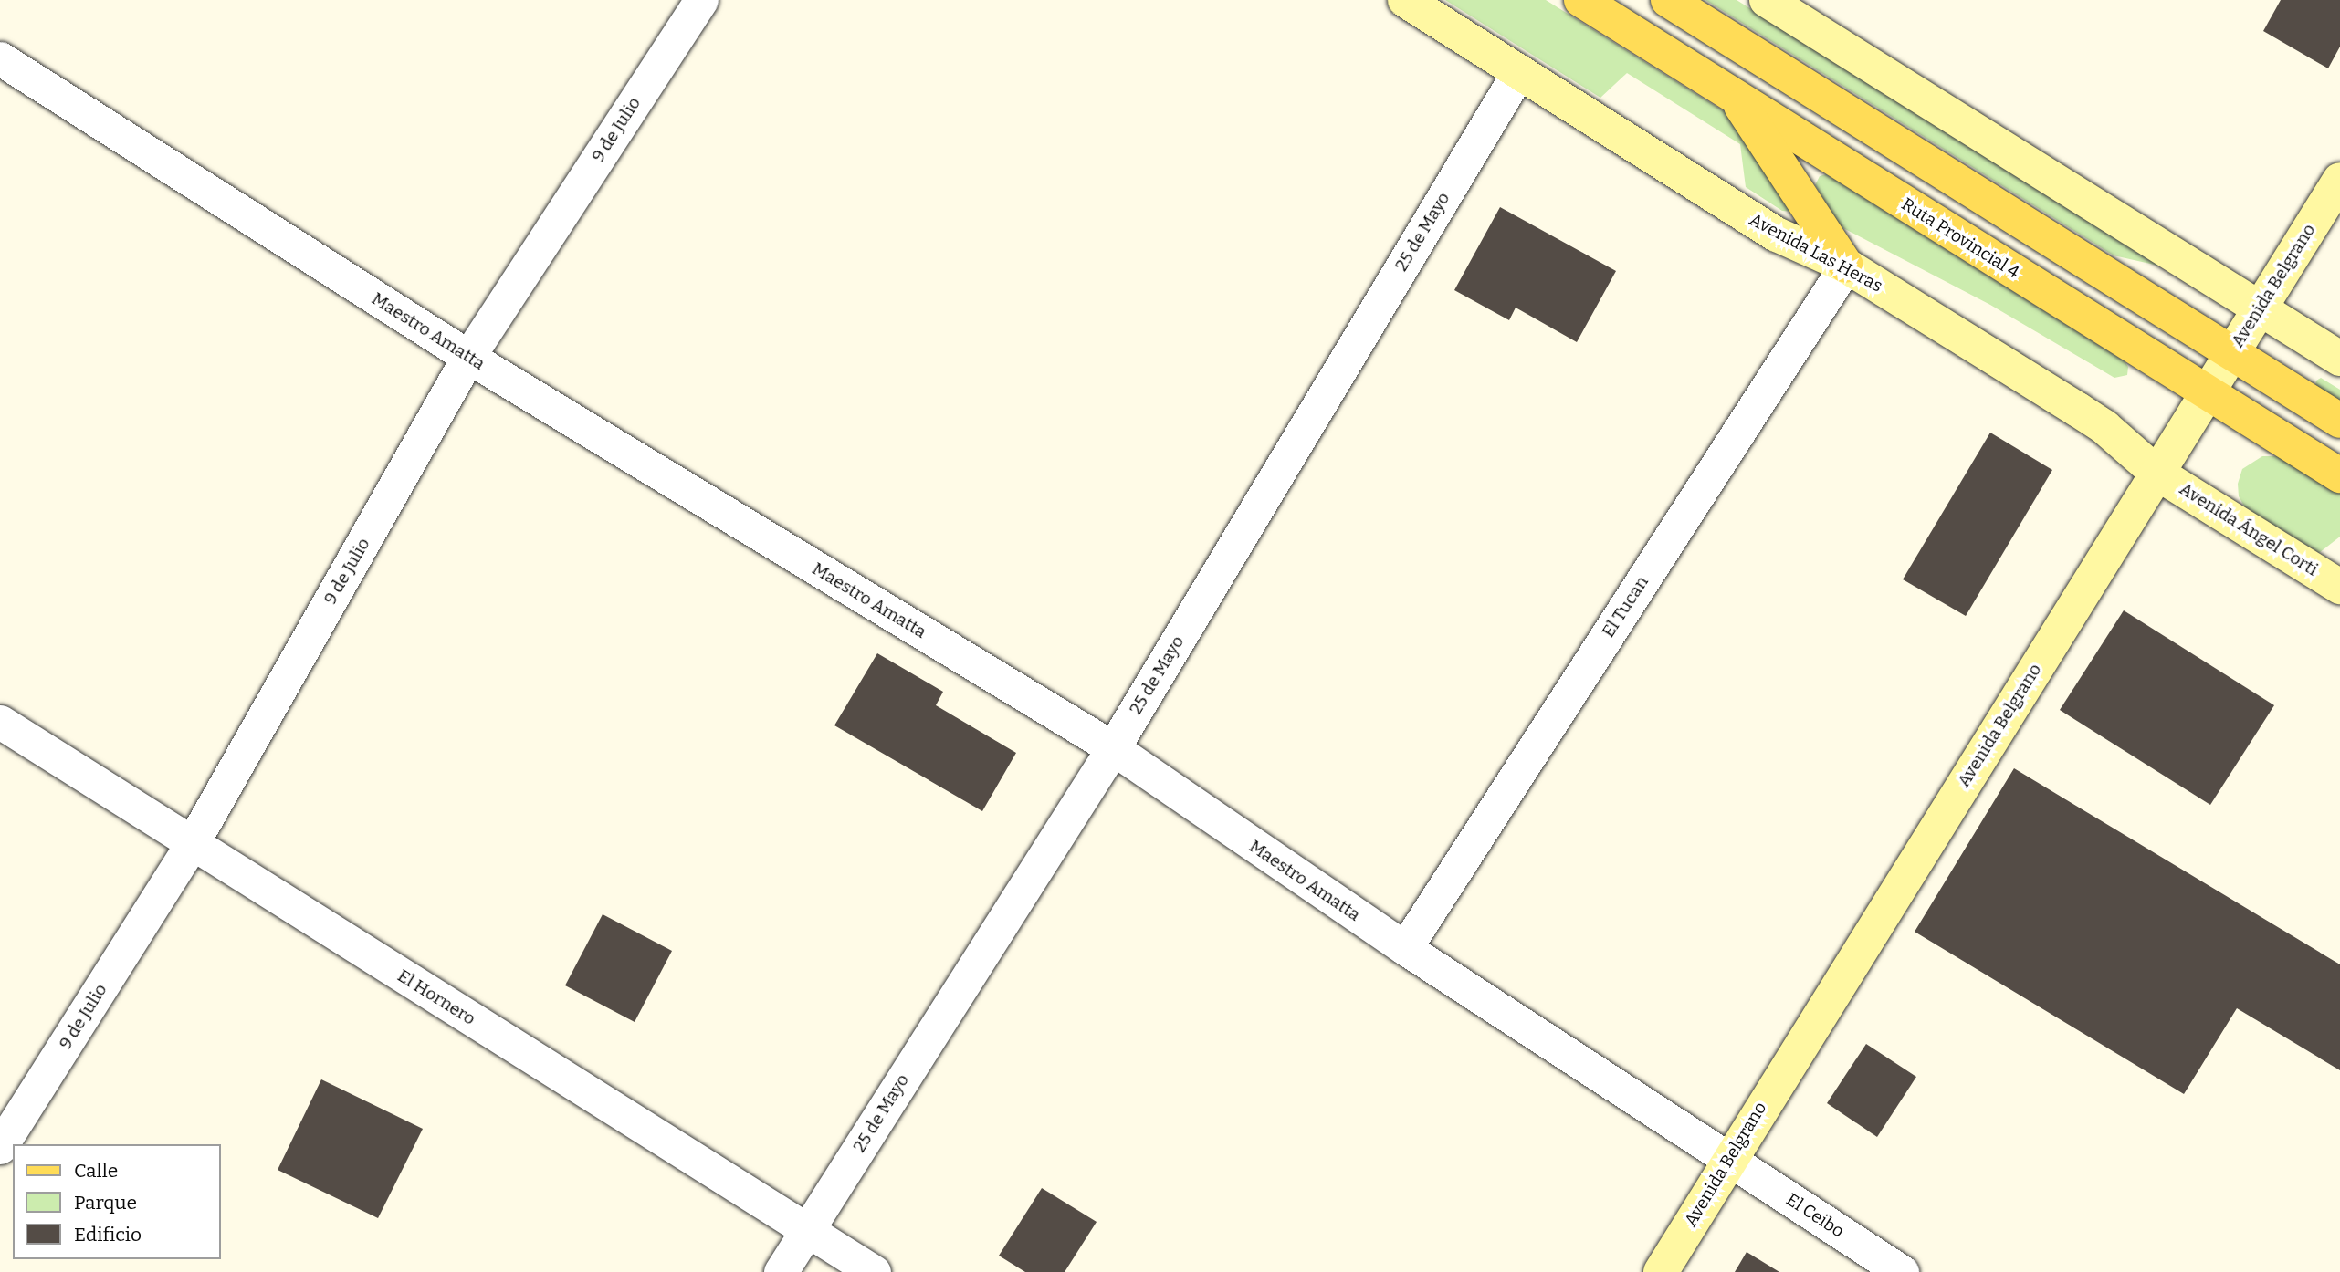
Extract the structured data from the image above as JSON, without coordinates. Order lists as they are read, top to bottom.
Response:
{
  "streets": {
    "main road": [
      "Ruta Provincial 4",
      "Avenida Las Heras",
      "Avenida Belgrano",
      "Avenida Ángel Corti"
    ],
    "street": [
      "9 de Julio",
      "25 de Mayo",
      "Maestro Amatta",
      "El Tucan",
      "El Hornero",
      "El Ceibo"
    ]
  },
  "crossings": [
    ["9 de Julio", "Maestro Amatta"],
    ["9 de Julio", "El Hornero"],
    ["25 de Mayo", "Avenida Las Heras"],
    ["25 de Mayo", "Maestro Amatta"],
    ["25 de Mayo", "El Hornero"],
    ["Ruta Provincial 4", "Avenida Belgrano"],
    ["Avenida Las Heras", "Avenida Belgrano"],
    ["Avenida Las Heras", "Avenida Ángel Corti"],
    ["Avenida Las Heras", "El Tucan"],
    ["Avenida Belgrano", "Maestro Amatta"],
    ["Avenida Belgrano", "Avenida Ángel Corti"],
    ["Avenida Belgrano", "El Ceibo"],
    ["Maestro Amatta", "El Tucan"],
    ["Maestro Amatta", "El Ceibo"]
  ],
  "legend": ["Calle", "Parque", "Edificio"]
}
